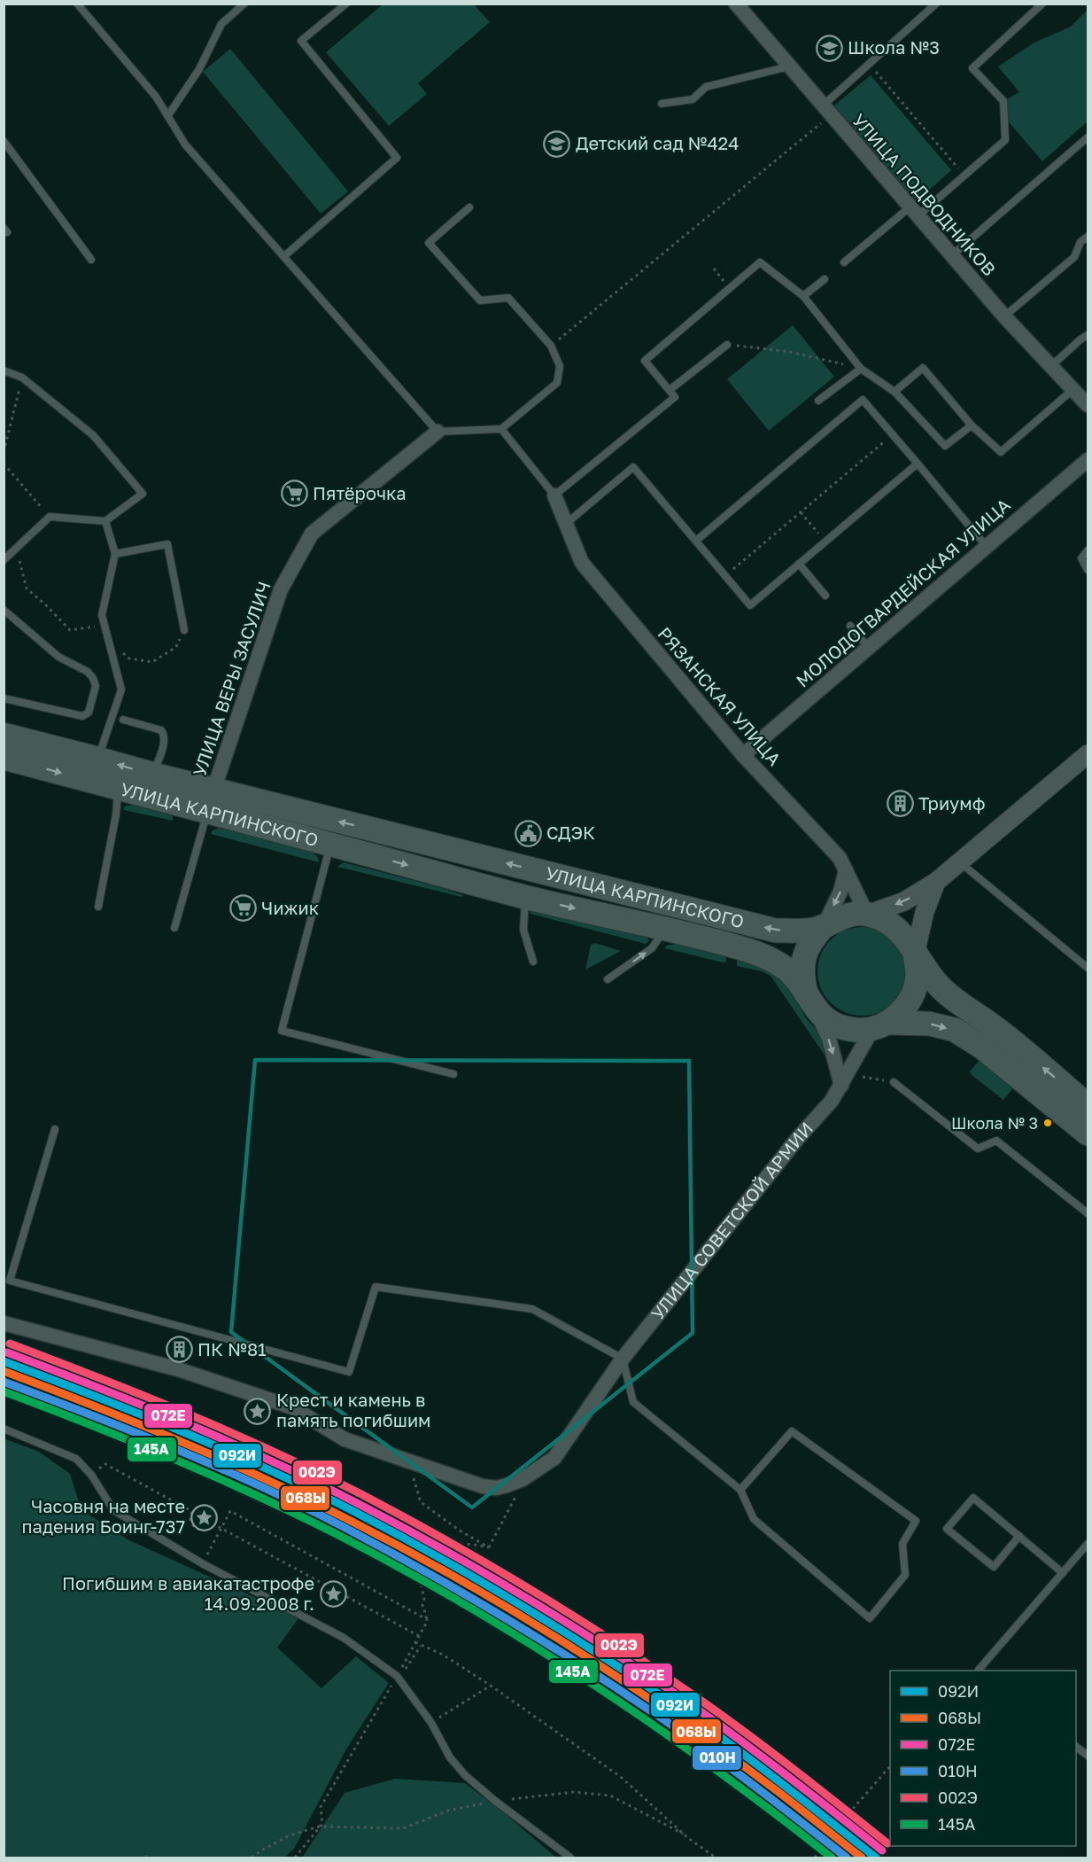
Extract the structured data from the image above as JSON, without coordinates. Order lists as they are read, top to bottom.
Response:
{
  "streets": {
    "main road": ["УЛИЦА КАРПИНСКОГО"],
    "street": [
      "УЛИЦА ПОДВОДНИКОВ",
      "МОЛОДОГВАРДЕЙСКАЯ УЛИЦА",
      "УЛИЦА ВЕРЫ ЗАСУЛИЧ",
      "РЯЗАНСКАЯ УЛИЦА",
      "УЛИЦА СОВЕТСКОЙ АРМИИ"
    ]
  },
  "crossings": [
    ["МОЛОДОГВАРДЕЙСКАЯ УЛИЦА", "РЯЗАНСКАЯ УЛИЦА"],
    ["УЛИЦА ВЕРЫ ЗАСУЛИЧ", "УЛИЦА КАРПИНСКОГО"],
    ["РЯЗАНСКАЯ УЛИЦА", "УЛИЦА КАРПИНСКОГО"],
    ["РЯЗАНСКАЯ УЛИЦА", "УЛИЦА СОВЕТСКОЙ АРМИИ"],
    ["УЛИЦА КАРПИНСКОГО", "УЛИЦА СОВЕТСКОЙ АРМИИ"]
  ],
  "places": {
    "school or university": ["Школа №3", "Детский сад №424"],
    "supermarket": ["Пятёрочка", "Чижик"],
    "building": ["Триумф", "ПК №81"],
    "public building": ["СДЭК"],
    "other": ["Школа № 3"],
    "place": ["Крест и камень в память погибшим", "Часовня на месте падения Боинг-737", "Погибшим в авиакатастрофе 14.09.2008 г."]
  },
  "lines": [
    "transit line 002Э",
    "transit line 072Е",
    "transit line 092И",
    "transit line 068Ы",
    "transit line 010Н",
    "transit line 145А"
  ],
  "legend": [
    "092И",
    "068Ы",
    "072Е",
    "010Н",
    "002Э",
    "145А"
  ]
}
